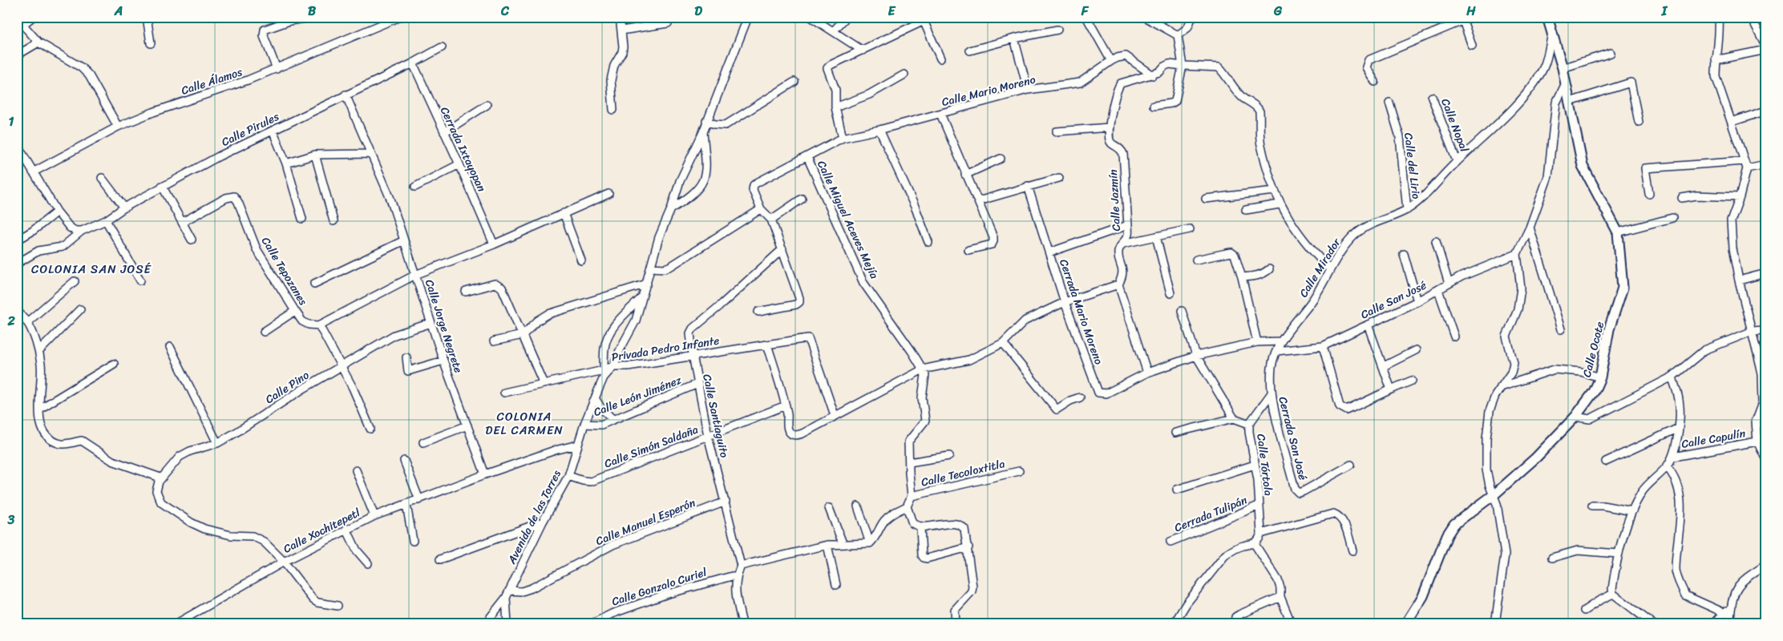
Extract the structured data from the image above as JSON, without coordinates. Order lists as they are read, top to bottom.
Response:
{
  "streets": {
    "street": [
      "Calle Álamos",
      "Calle Mario Moreno",
      "Calle Nopal",
      "Calle Pirules",
      "Cerrada Ixtayopan",
      "Calle del Lirio",
      "Calle Jazmín",
      "Calle Miguel Aceves Mejía",
      "Calle Mirador",
      "Calle Tepozanes",
      "Calle San José",
      "Cerrada Mario Moreno",
      "Calle Jorge Negrete",
      "Privada Pedro Infante",
      "Calle Ocote",
      "Calle Pino",
      "Calle León Jiménez",
      "Calle Santiaguito",
      "Cerrada San José",
      "Calle Capulín",
      "Calle Simón Saldaña",
      "Calle Tórtola",
      "Calle Tecoloxtitla",
      "Cerrada Tulipán",
      "Avenida de las Torres",
      "Calle Manuel Esperón",
      "Calle Xochitepetl",
      "Calle Gonzalo Curiel"
    ]
  },
  "crossings": [
    ["Calle Mario Moreno", "Calle Miguel Aceves Mejía"],
    ["Calle Nopal", "Calle Mirador"],
    ["Calle Pirules", "Cerrada Ixtayopan"],
    ["Calle Pirules", "Calle Jorge Negrete"],
    ["Calle del Lirio", "Calle Mirador"],
    ["Calle Jazmín", "Cerrada Mario Moreno"],
    ["Calle Mirador", "Calle Ocote"],
    ["Calle Mirador", "Cerrada San José"],
    ["Calle San José", "Cerrada San José"],
    ["Calle Jorge Negrete", "Calle Pino"],
    ["Calle Jorge Negrete", "Calle Xochitepetl"],
    ["Privada Pedro Infante", "Calle Santiaguito"],
    ["Privada Pedro Infante", "Avenida de las Torres"],
    ["Calle León Jiménez", "Calle Santiaguito"],
    ["Calle León Jiménez", "Avenida de las Torres"],
    ["Calle Santiaguito", "Calle Simón Saldaña"],
    ["Calle Santiaguito", "Calle Manuel Esperón"],
    ["Cerrada San José", "Calle Tórtola"],
    ["Calle Simón Saldaña", "Avenida de las Torres"],
    ["Calle Tórtola", "Cerrada Tulipán"],
    ["Avenida de las Torres", "Calle Manuel Esperón"]
  ],
  "districts": ["COLONIA SAN JOSÉ", "COLONIA DEL CARMEN"],
  "grid": {
    "columns": [
      "A",
      "B",
      "C",
      "D",
      "E",
      "F",
      "G",
      "H",
      "I"
    ],
    "rows": ["1", "2", "3"]
  }
}
